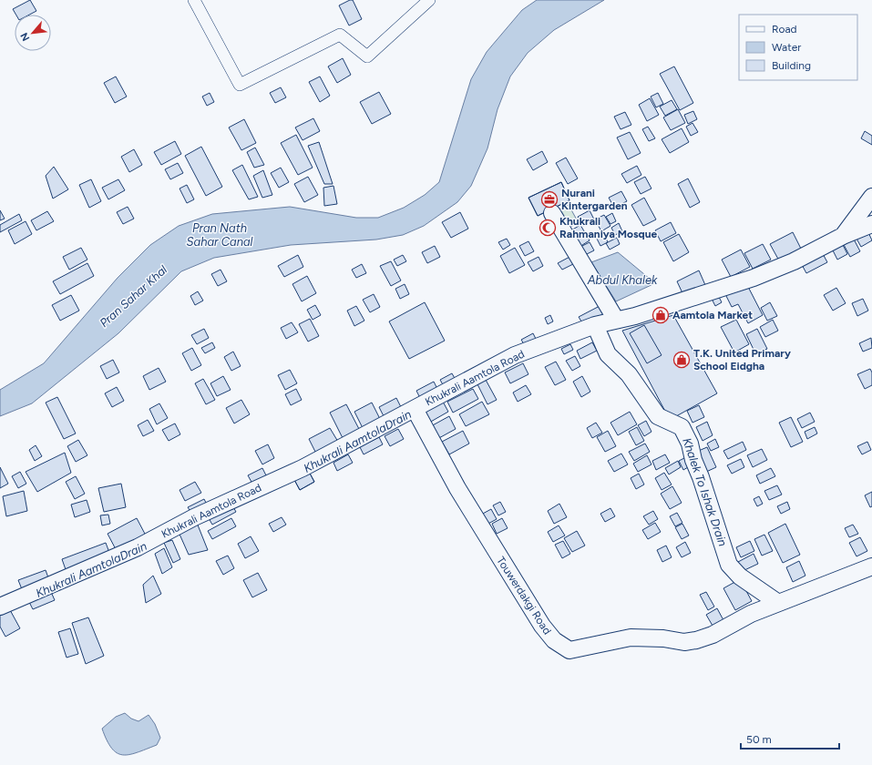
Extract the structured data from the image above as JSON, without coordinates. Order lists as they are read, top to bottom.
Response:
{
  "streets": {
    "street": ["Khukrali Aamtola Road", "Touwerdakgi Road"]
  },
  "crossings": [
    ["Khukrali Aamtola Road", "Touwerdakgi Road"]
  ],
  "water": [
    "Pran Nath Sahar Canal",
    "Abdul Khalek",
    "Pran Sahar Khal",
    "Khukrali AamtolaDrain",
    "Khalek To Ishak Drain"
  ],
  "places": {
    "office": ["Nurani Kintergarden"],
    "mosque": ["Khukrali Rahmaniya Mosque"],
    "shop": ["Aamtola Market", "T.K. United Primary School Eidgha"]
  },
  "legend": ["Road", "Water", "Building"],
  "scale_bar": "50 m",
  "north": "bottom left"
}
